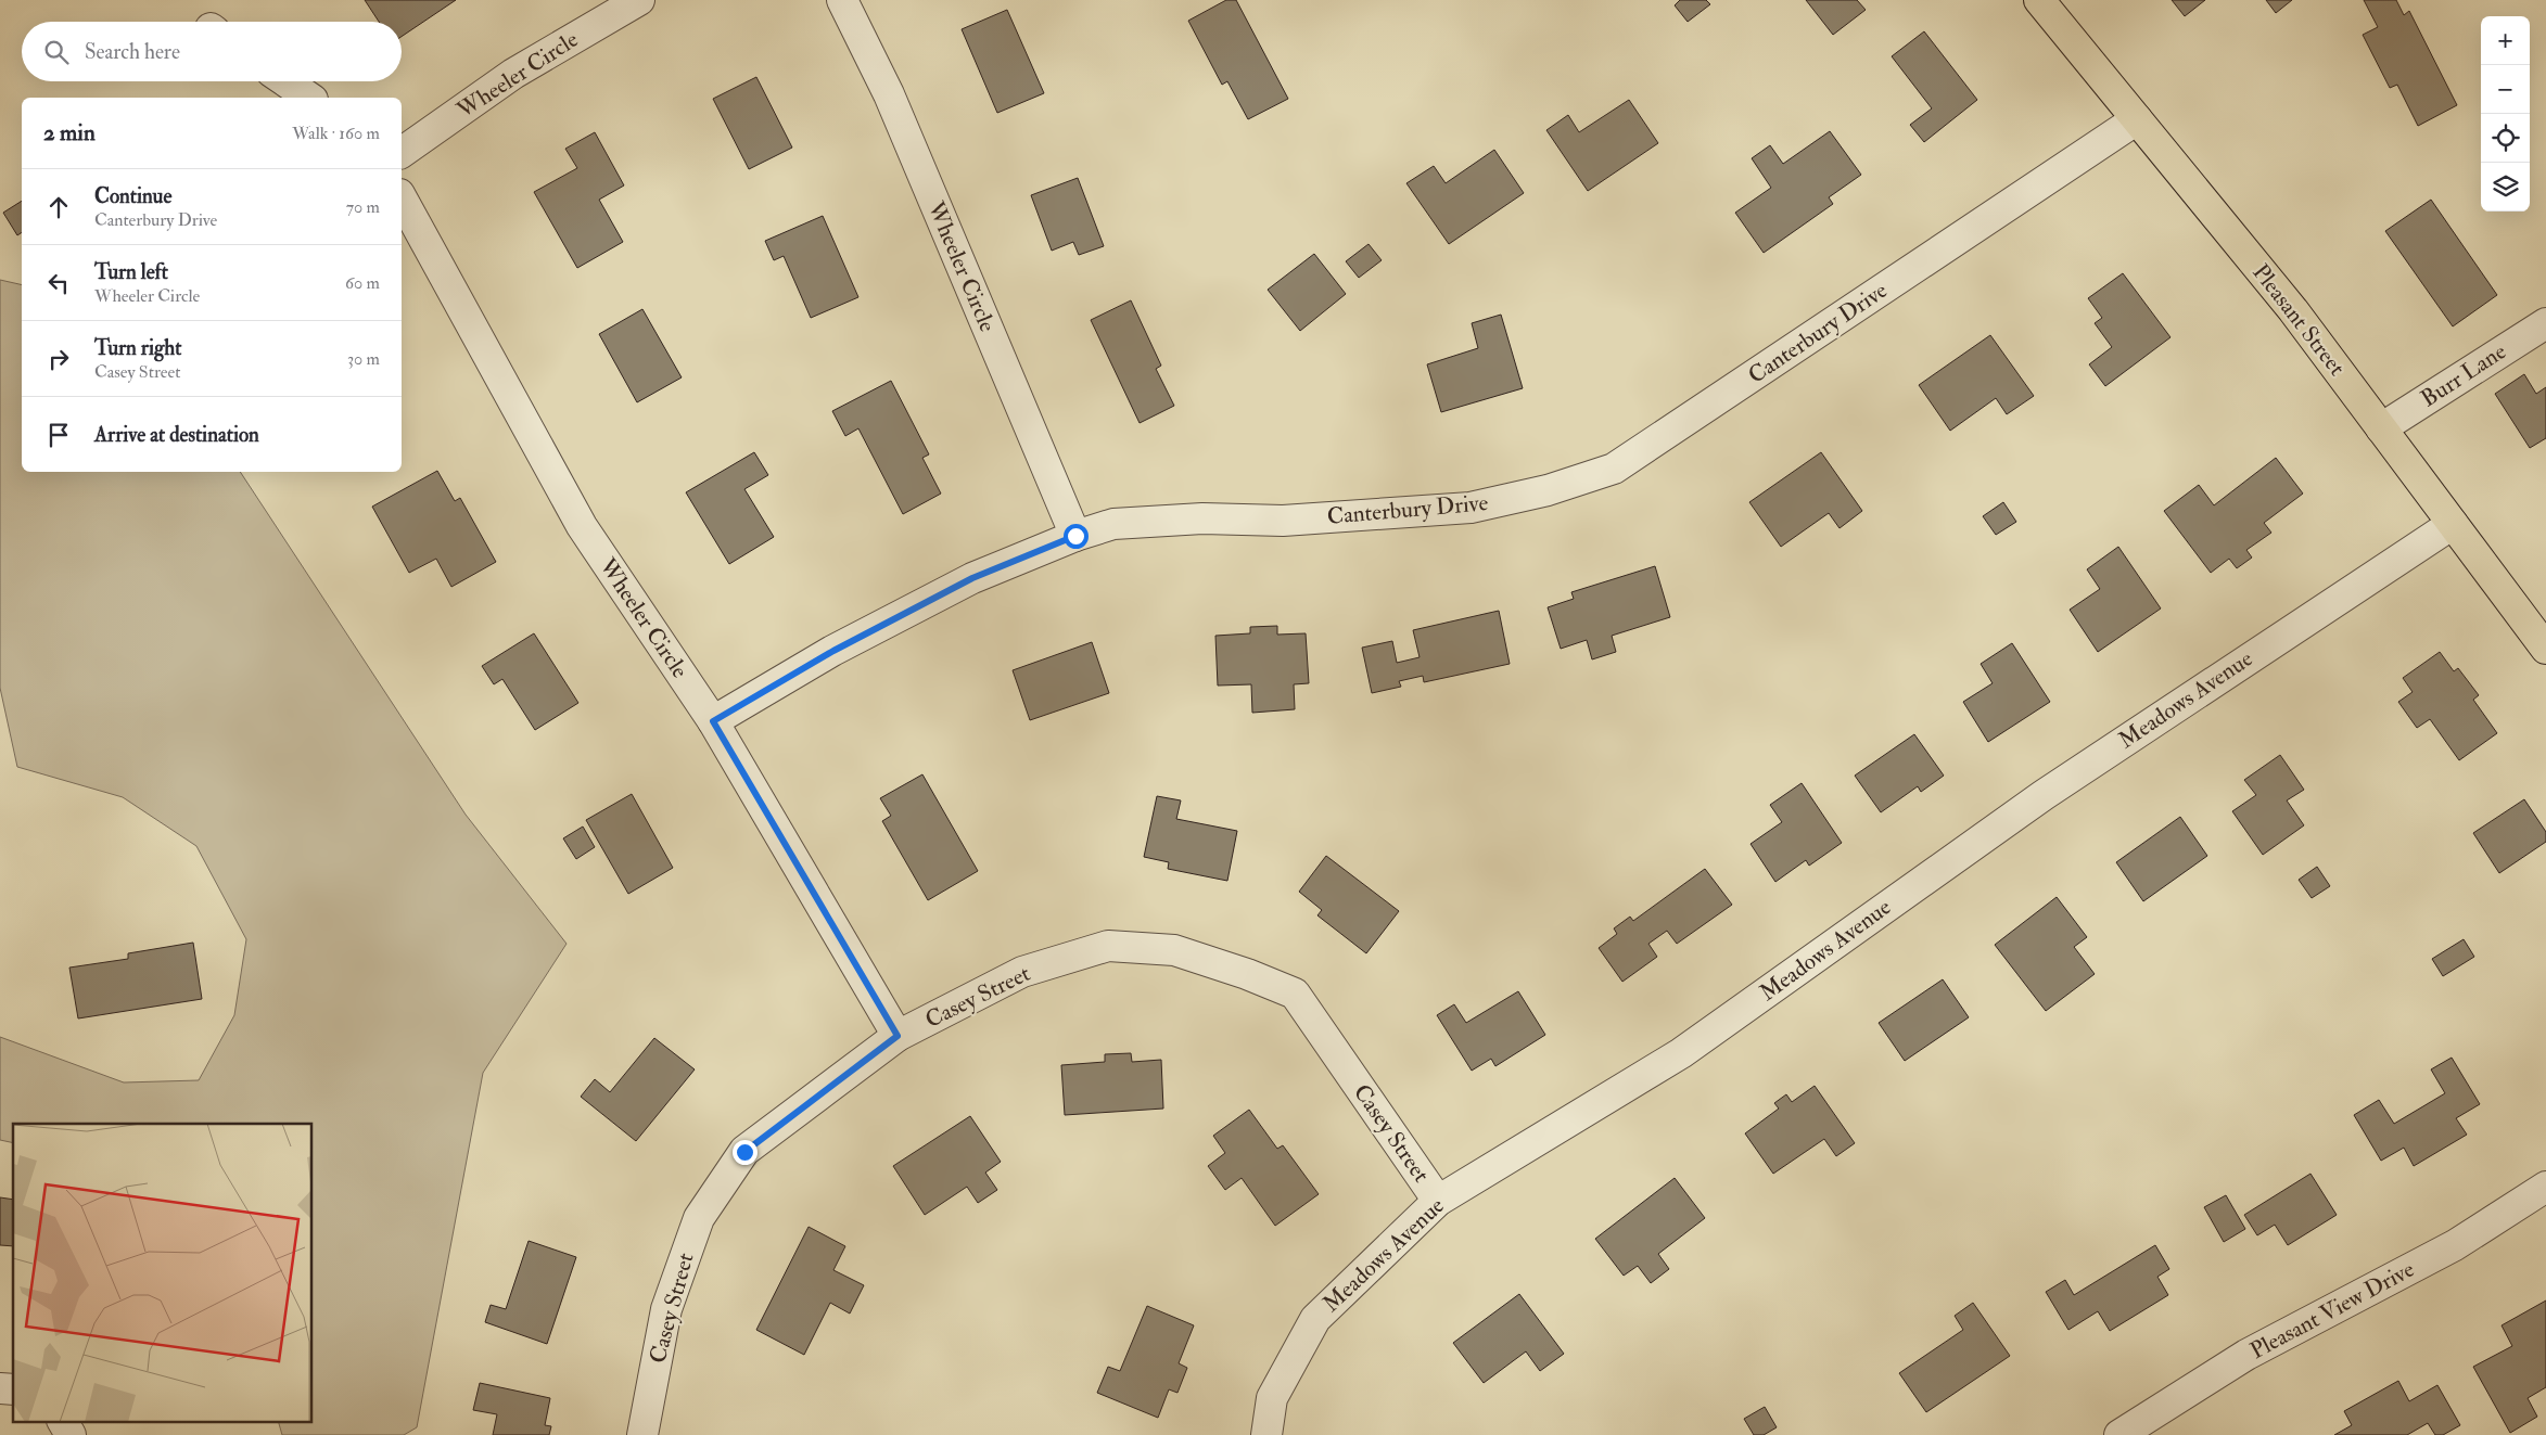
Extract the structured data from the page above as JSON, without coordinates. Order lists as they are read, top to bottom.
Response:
{
  "streets": {
    "main road": ["Pleasant Street"],
    "street": [
      "Wheeler Circle",
      "Canterbury Drive",
      "Burr Lane",
      "Meadows Avenue",
      "Casey Street",
      "Pleasant View Drive"
    ]
  },
  "crossings": [
    ["Wheeler Circle", "Canterbury Drive"],
    ["Wheeler Circle", "Casey Street"],
    ["Pleasant Street", "Canterbury Drive"],
    ["Pleasant Street", "Burr Lane"],
    ["Pleasant Street", "Meadows Avenue"],
    ["Meadows Avenue", "Casey Street"]
  ],
  "page": {
    "map_buttons": ["+", "−"],
    "search": "Search here",
    "heading": ["2 min", "Walk · 160 m"],
    "list": [
      ["Continue", "Canterbury Drive", "70 m"],
      ["Turn left", "Wheeler Circle", "60 m"],
      ["Turn right", "Casey Street", "30 m"],
      "Arrive at destination"
    ]
  }
}
